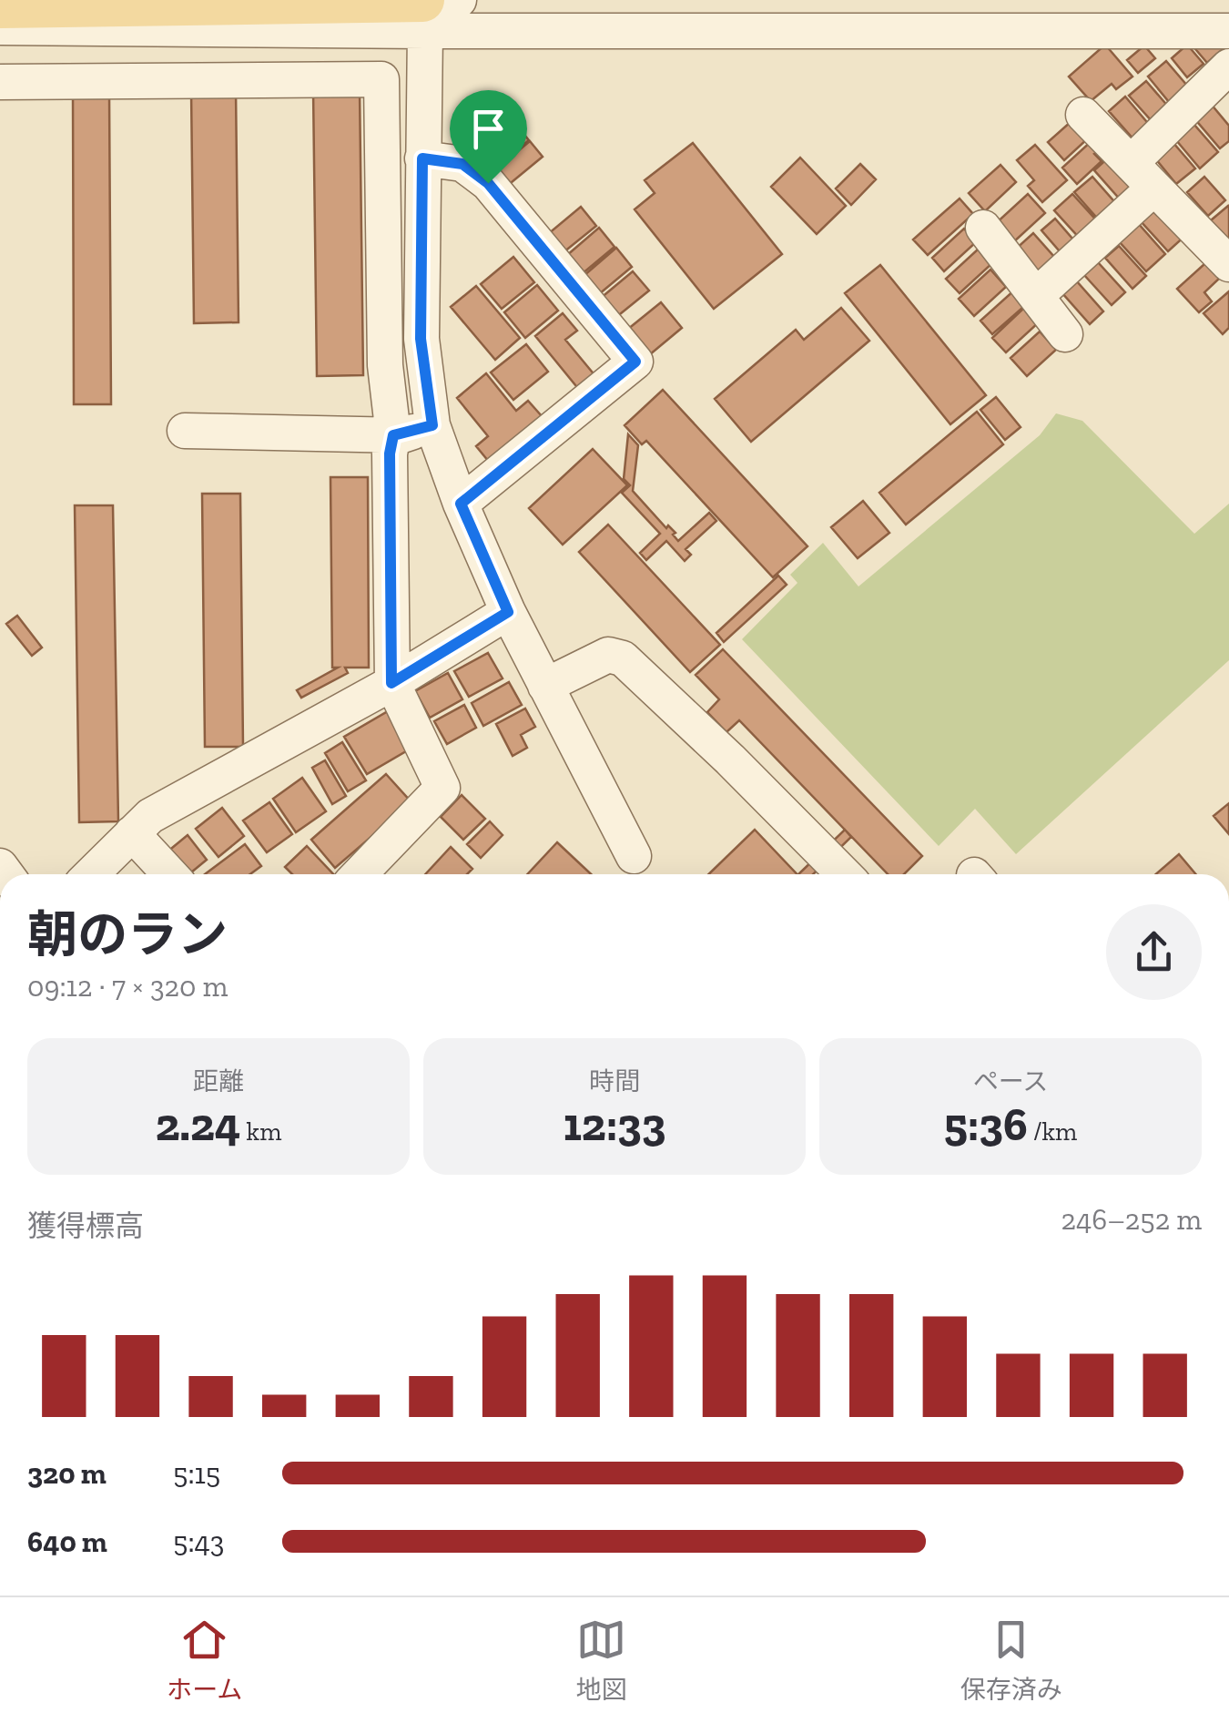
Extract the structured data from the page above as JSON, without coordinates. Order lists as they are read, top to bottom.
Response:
{
  "page": {
    "heading": ["朝のラン", "09:12 · 7 × 320 m"],
    "stats": [
      ["距離", "2.24 km"],
      ["時間", "12:33"],
      ["ペース", "5:36 /km"]
    ],
    "chart": ["獲得標高", "246–252 m"],
    "list": [
      {
        "name": "320 m",
        "note": "5:15"
      },
      {
        "name": "640 m",
        "note": "5:43"
      }
    ],
    "tabs": ["ホーム", "地図", "保存済み"]
  }
}
